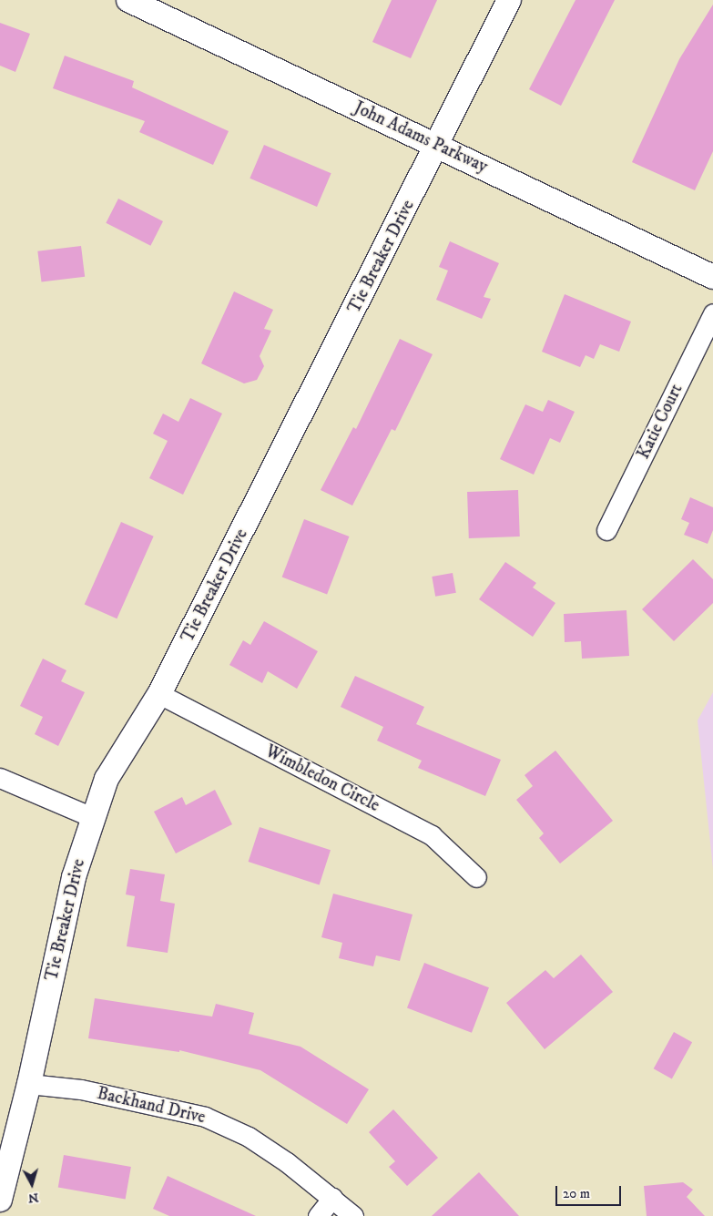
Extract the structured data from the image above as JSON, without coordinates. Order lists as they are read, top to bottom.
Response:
{
  "streets": {
    "street": [
      "John Adams Parkway",
      "Tie Breaker Drive",
      "Katie Court",
      "Wimbledon Circle",
      "Backhand Drive"
    ]
  },
  "crossings": [
    ["John Adams Parkway", "Tie Breaker Drive"],
    ["Tie Breaker Drive", "Wimbledon Circle"],
    ["Tie Breaker Drive", "Backhand Drive"]
  ],
  "scale_bar": "20 m",
  "north": "bottom"
}
